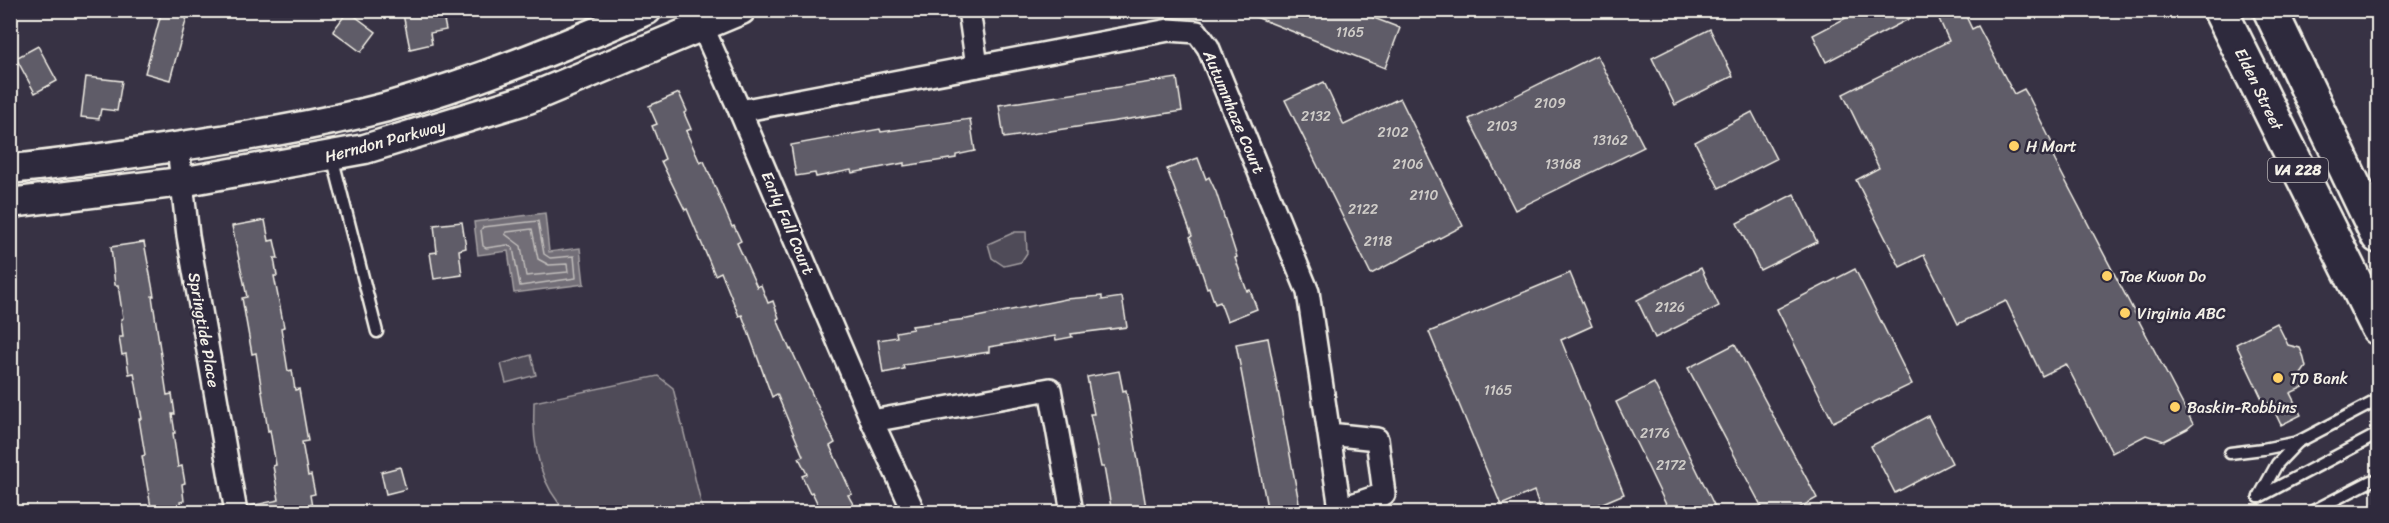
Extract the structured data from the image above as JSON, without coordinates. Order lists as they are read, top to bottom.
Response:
{
  "streets": {
    "main road": ["Elden Street", "Herndon Parkway", "VA 228"],
    "street": ["Autumnhaze Court", "Early Fall Court", "Springtide Place"]
  },
  "crossings": [
    ["Autumnhaze Court", "Early Fall Court"],
    ["Herndon Parkway", "Early Fall Court"],
    ["Herndon Parkway", "Springtide Place"]
  ],
  "places": [
    "H Mart",
    "Tae Kwon Do",
    "Virginia ABC",
    "TD Bank",
    "Baskin-Robbins"
  ],
  "house_numbers": [
    "1165",
    "2109",
    "2132",
    "2103",
    "2102",
    "13162",
    "2106",
    "13168",
    "2110",
    "2122",
    "2118",
    "2126",
    "1165",
    "2176",
    "2172"
  ]
}
